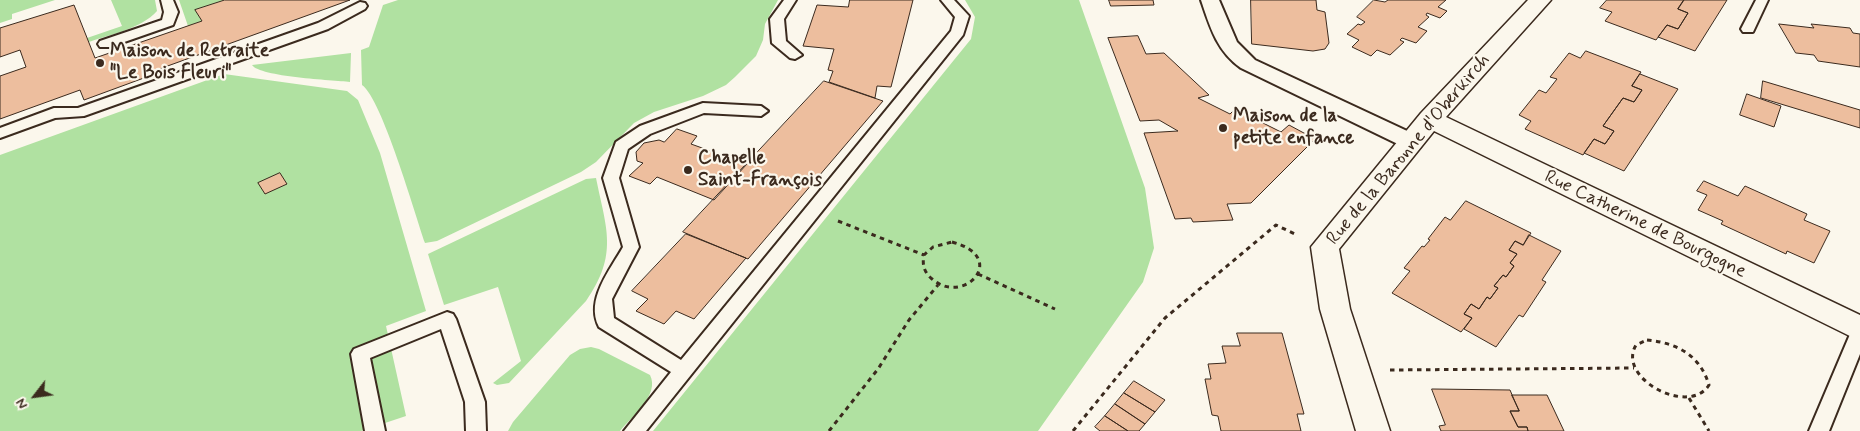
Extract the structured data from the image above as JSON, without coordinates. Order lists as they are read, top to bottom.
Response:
{
  "streets": {
    "street": ["Rue de la Baronne d'Oberkirch", "Rue Catherine de Bourgogne"]
  },
  "crossings": [
    ["Rue de la Baronne d'Oberkirch", "Rue Catherine de Bourgogne"]
  ],
  "places": ["Maison de Retraite \"Le Bois Fleuri\"", "Maison de la petite enfance", "Chapelle Saint-François"],
  "north": "bottom left"
}
